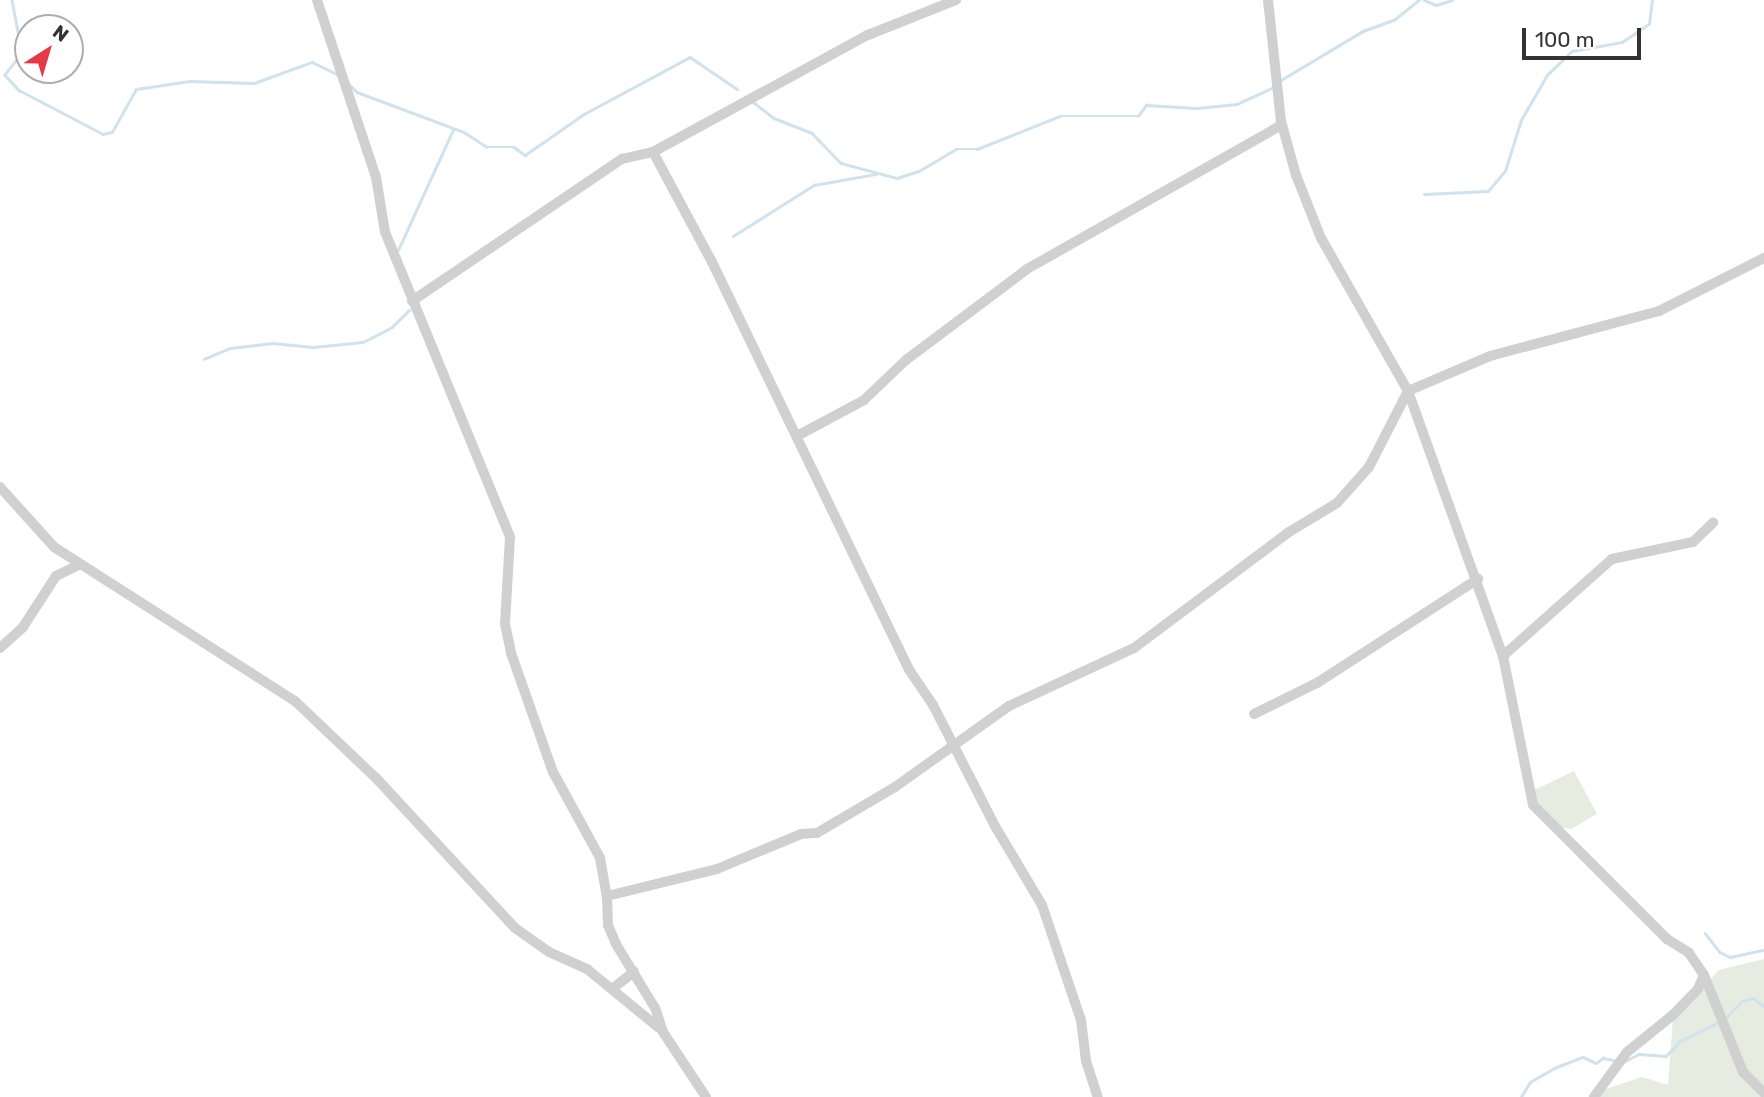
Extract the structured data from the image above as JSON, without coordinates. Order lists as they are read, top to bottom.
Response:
{
  "scale_bar": "100 m",
  "north": "top right"
}
